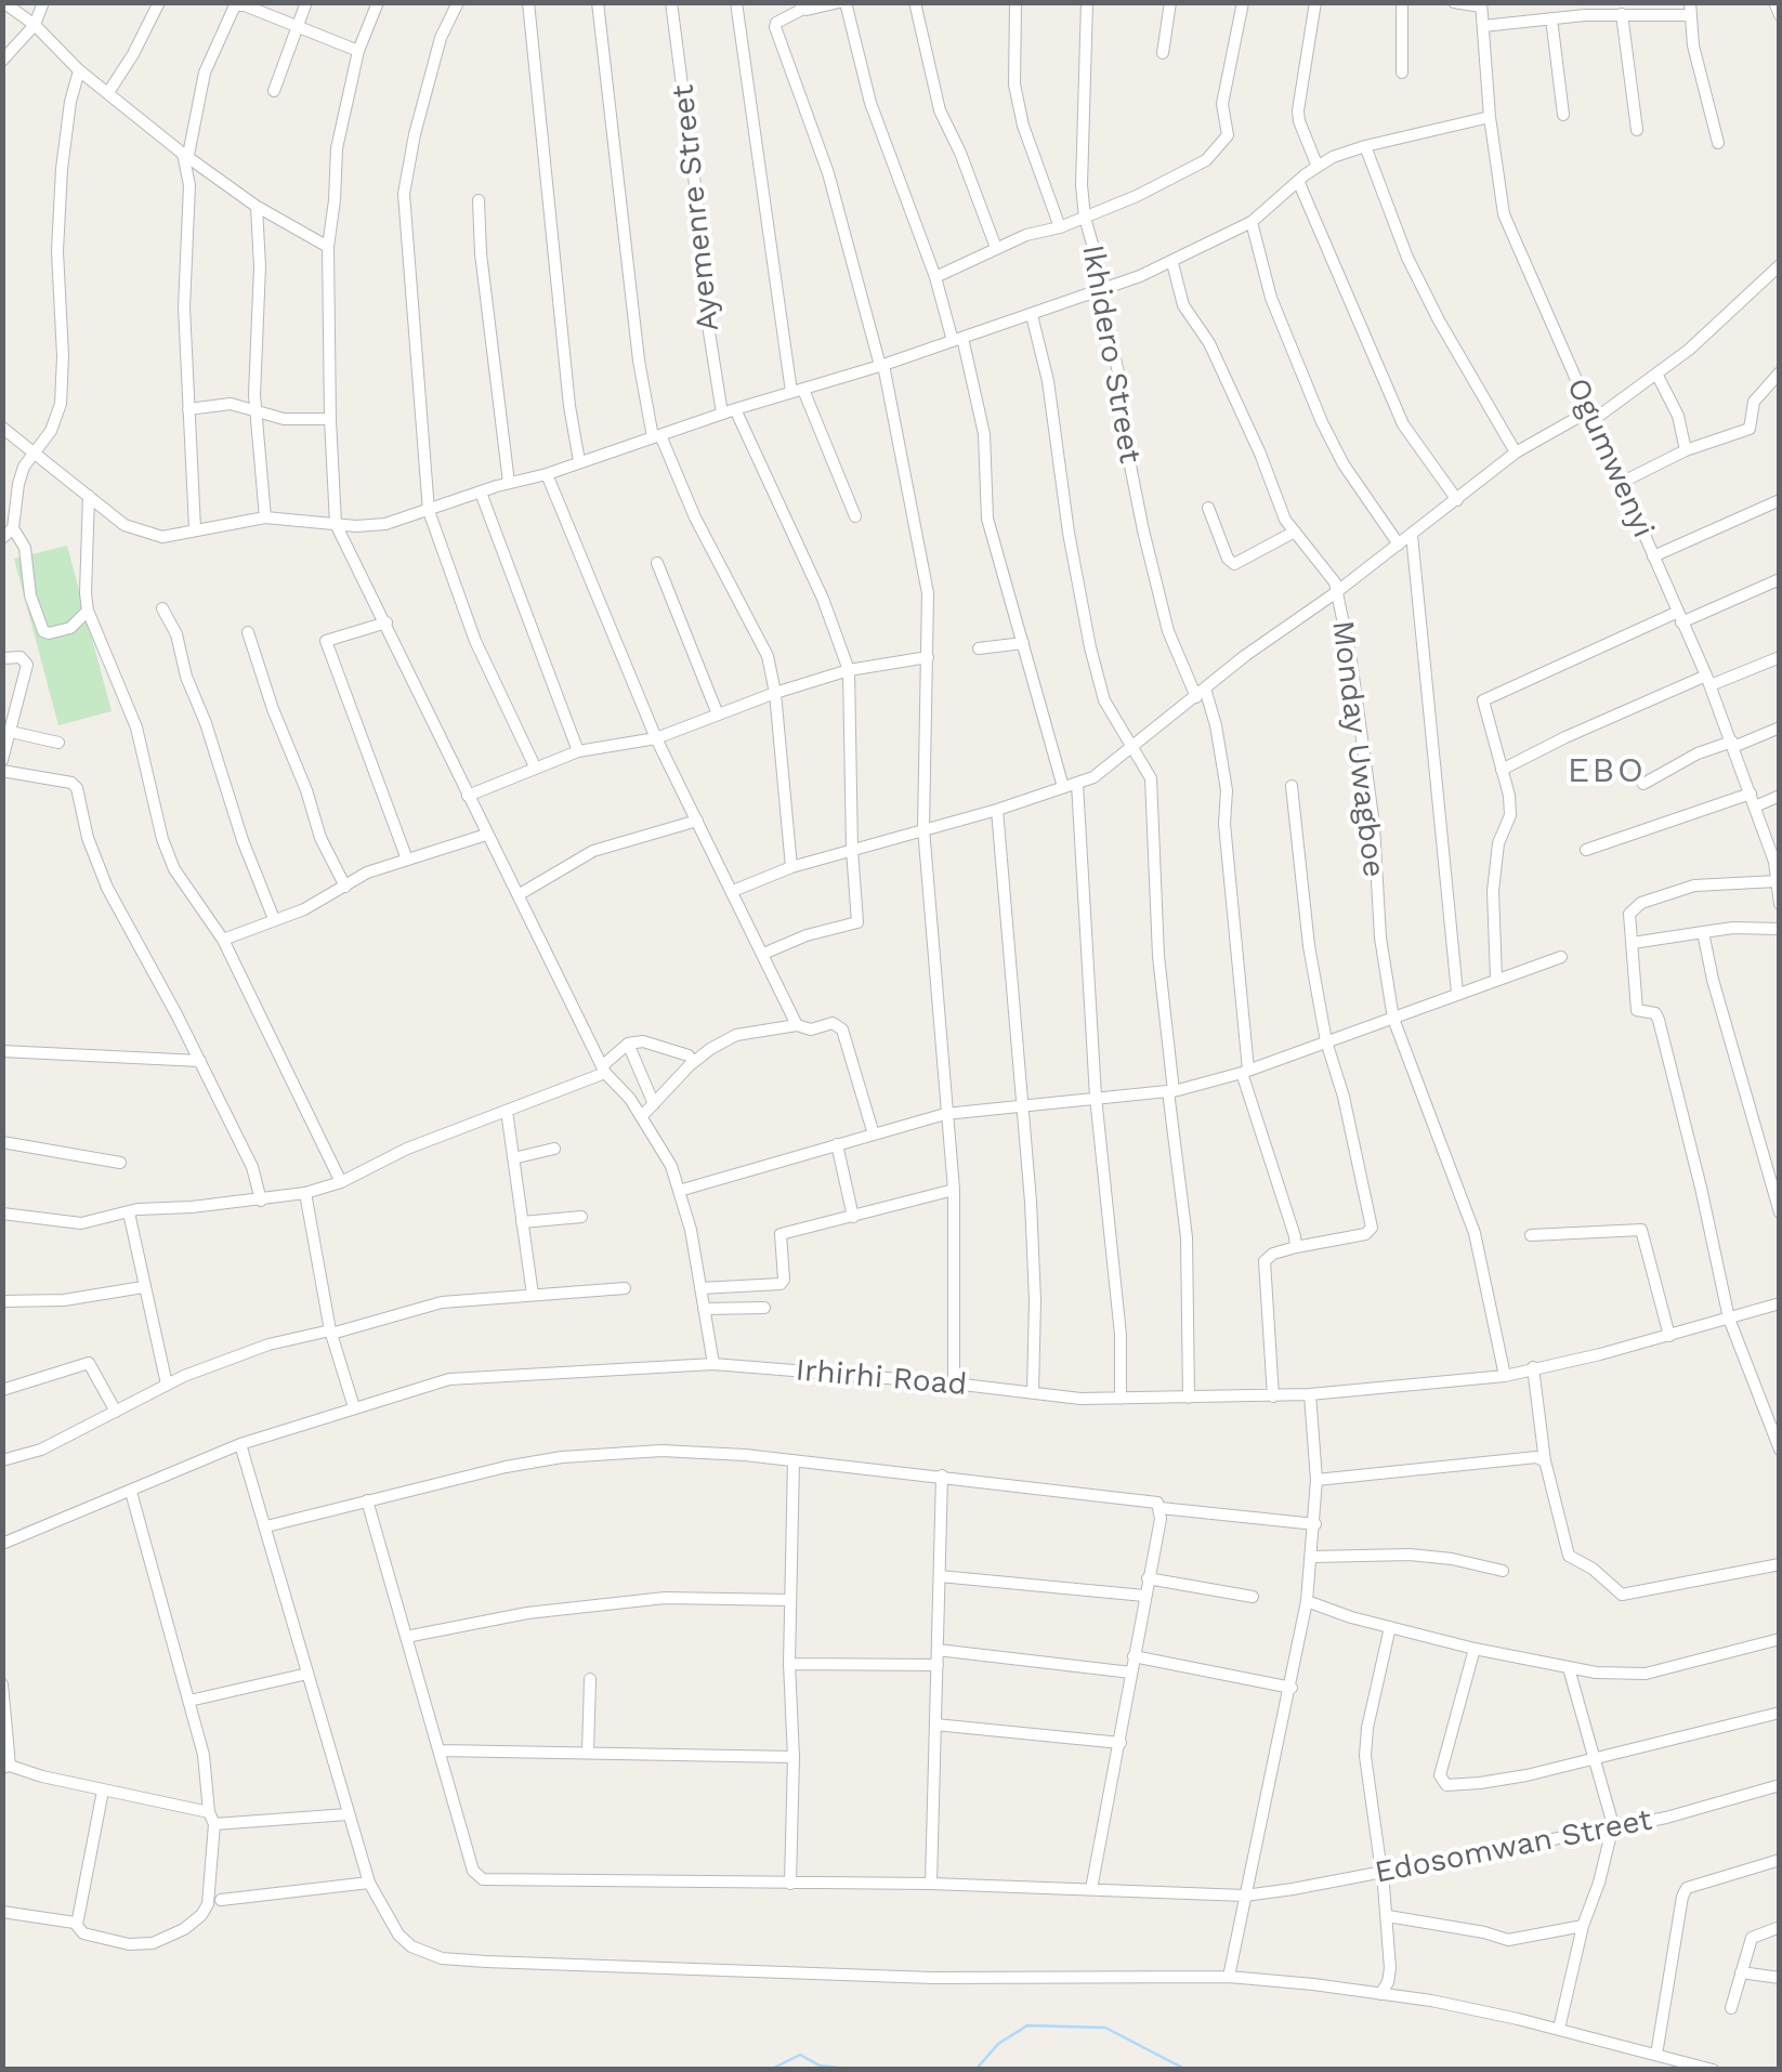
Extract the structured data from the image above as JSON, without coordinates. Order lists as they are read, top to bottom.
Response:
{
  "streets": {
    "street": [
      "Ayemenre Street",
      "Ikhidero Street",
      "Ogumwenyi",
      "Monday Uwagboe",
      "Irhirhi Road",
      "Edosomwan Street"
    ]
  },
  "crossings": [
    ["Monday Uwagboe", "Irhirhi Road"]
  ],
  "districts": ["EBO"]
}
